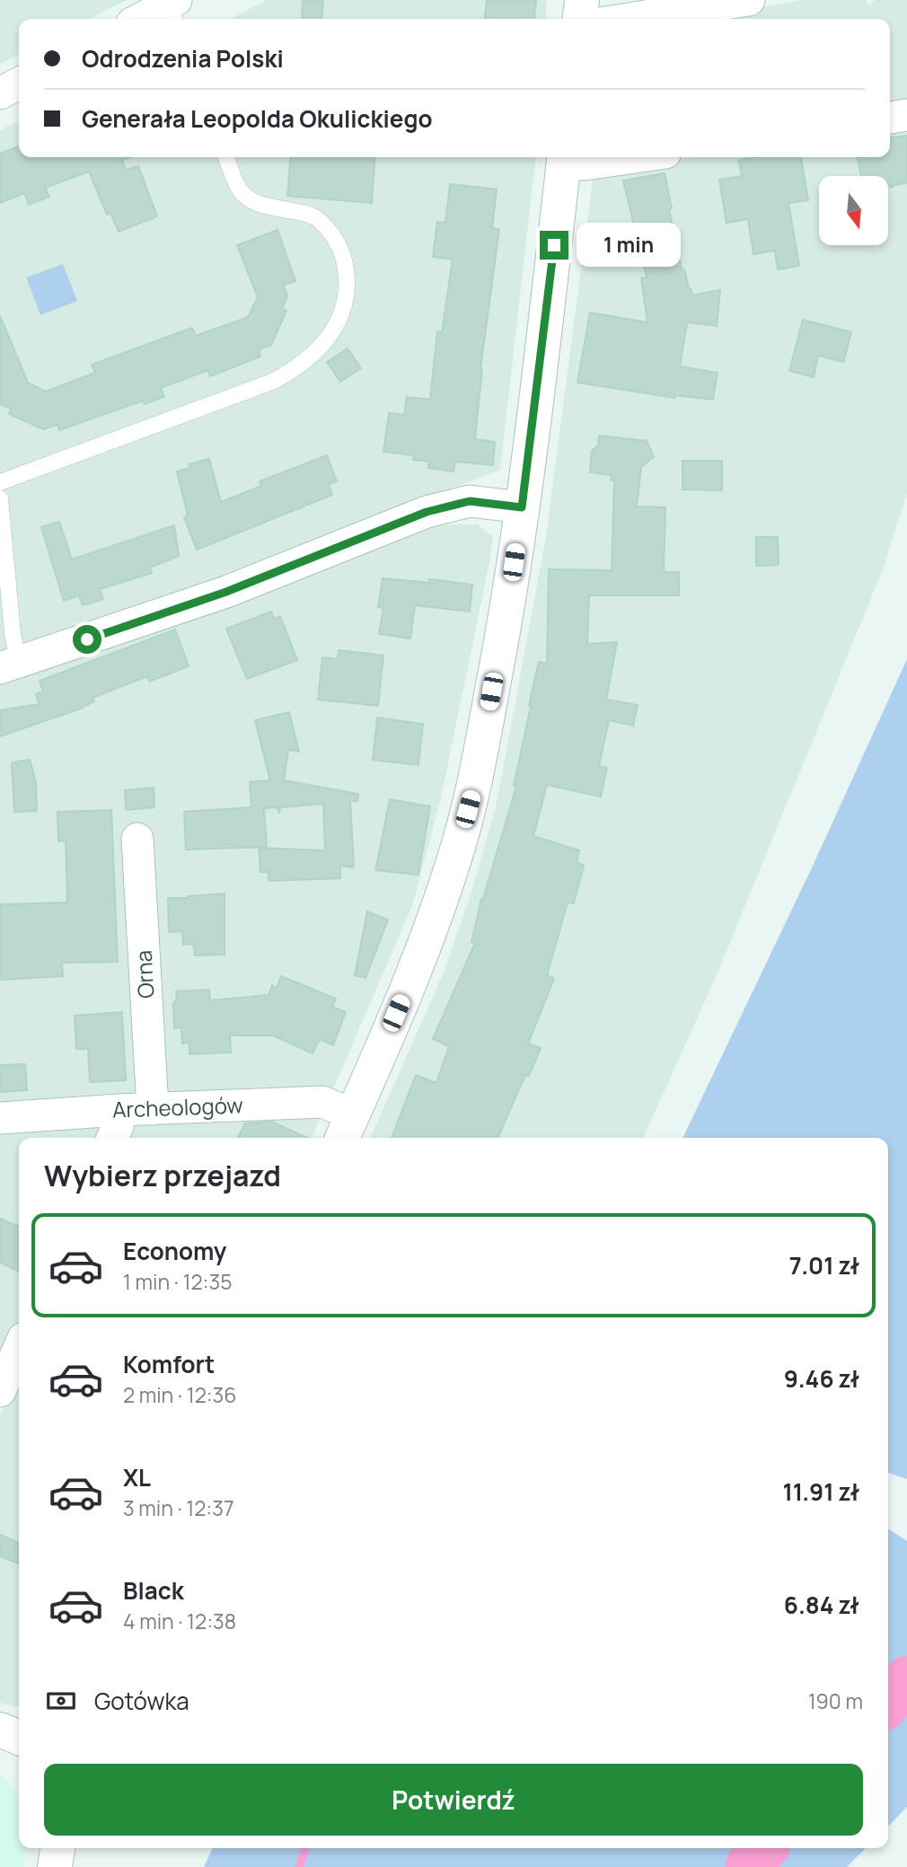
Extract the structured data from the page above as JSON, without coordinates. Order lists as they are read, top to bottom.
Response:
{
  "streets": {
    "street": ["Orna", "Archeologów"]
  },
  "crossings": [
    ["Orna", "Archeologów"]
  ],
  "north": "bottom",
  "page": {
    "banner": ["Odrodzenia Polski", "Generała Leopolda Okulickiego"],
    "bubble": "1 min",
    "heading": "Wybierz przejazd",
    "list": [
      {
        "name": "Economy",
        "note": "1 min · 12:35",
        "value": "7.01 zł"
      },
      {
        "name": "Komfort",
        "note": "2 min · 12:36",
        "value": "9.46 zł"
      },
      {
        "name": "XL",
        "note": "3 min · 12:37",
        "value": "11.91 zł"
      },
      {
        "name": "Black",
        "note": "4 min · 12:38",
        "value": "6.84 zł"
      }
    ],
    "pay": ["Gotówka", "190 m"],
    "buttons": "Potwierdź"
  }
}
